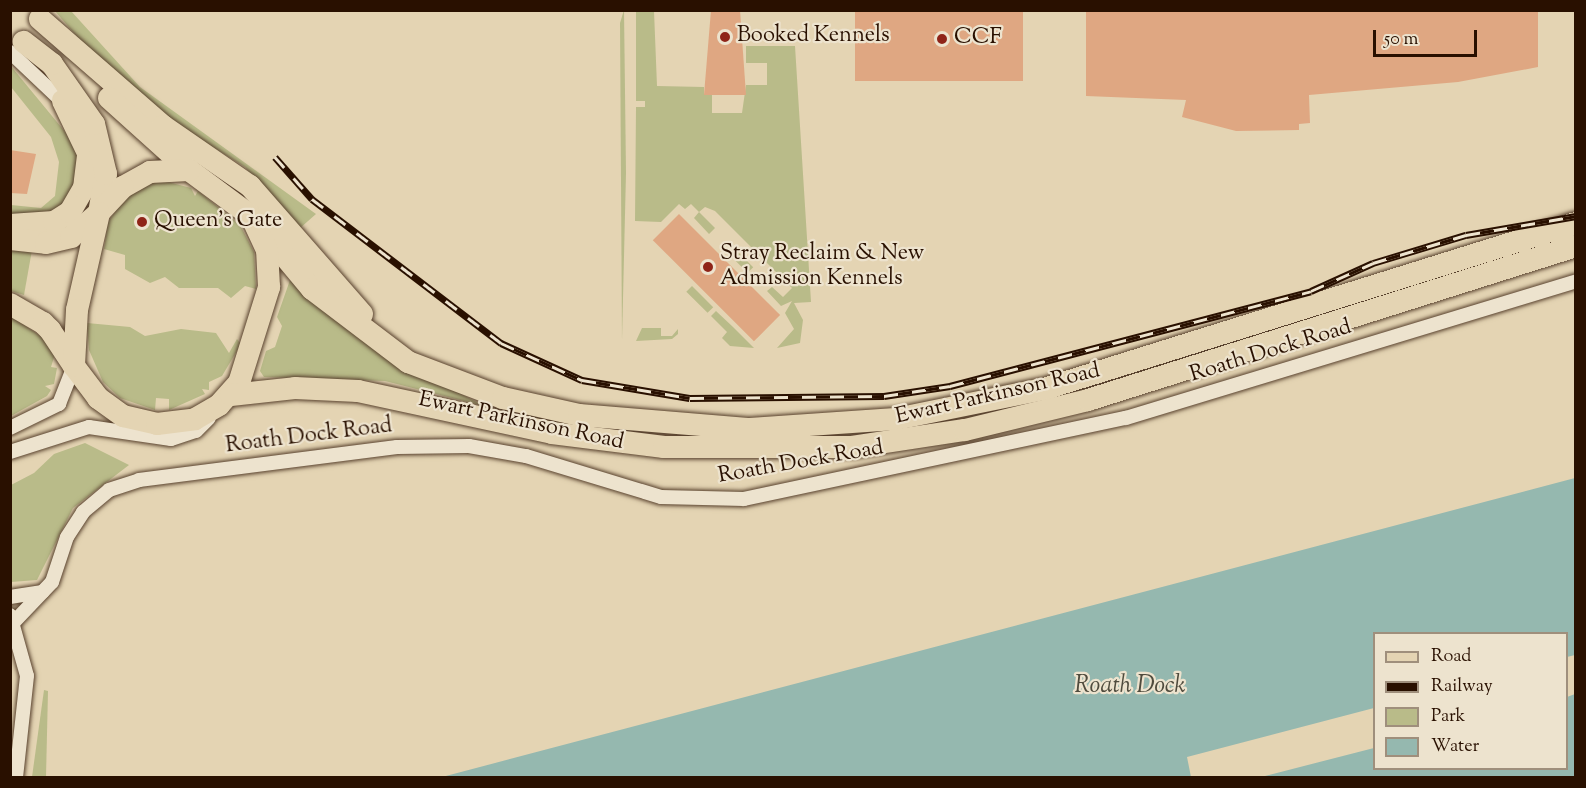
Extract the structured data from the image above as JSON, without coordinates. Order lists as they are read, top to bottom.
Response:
{
  "streets": {
    "main road": ["Ewart Parkinson Road"],
    "street": ["Roath Dock Road"]
  },
  "water": ["Roath Dock"],
  "places": [
    "Booked Kennels",
    "CCF",
    "Queen's Gate",
    "Stray Reclaim & New Admission Kennels"
  ],
  "legend": [
    "Road",
    "Railway",
    "Park",
    "Water"
  ],
  "scale_bar": "50 m"
}
